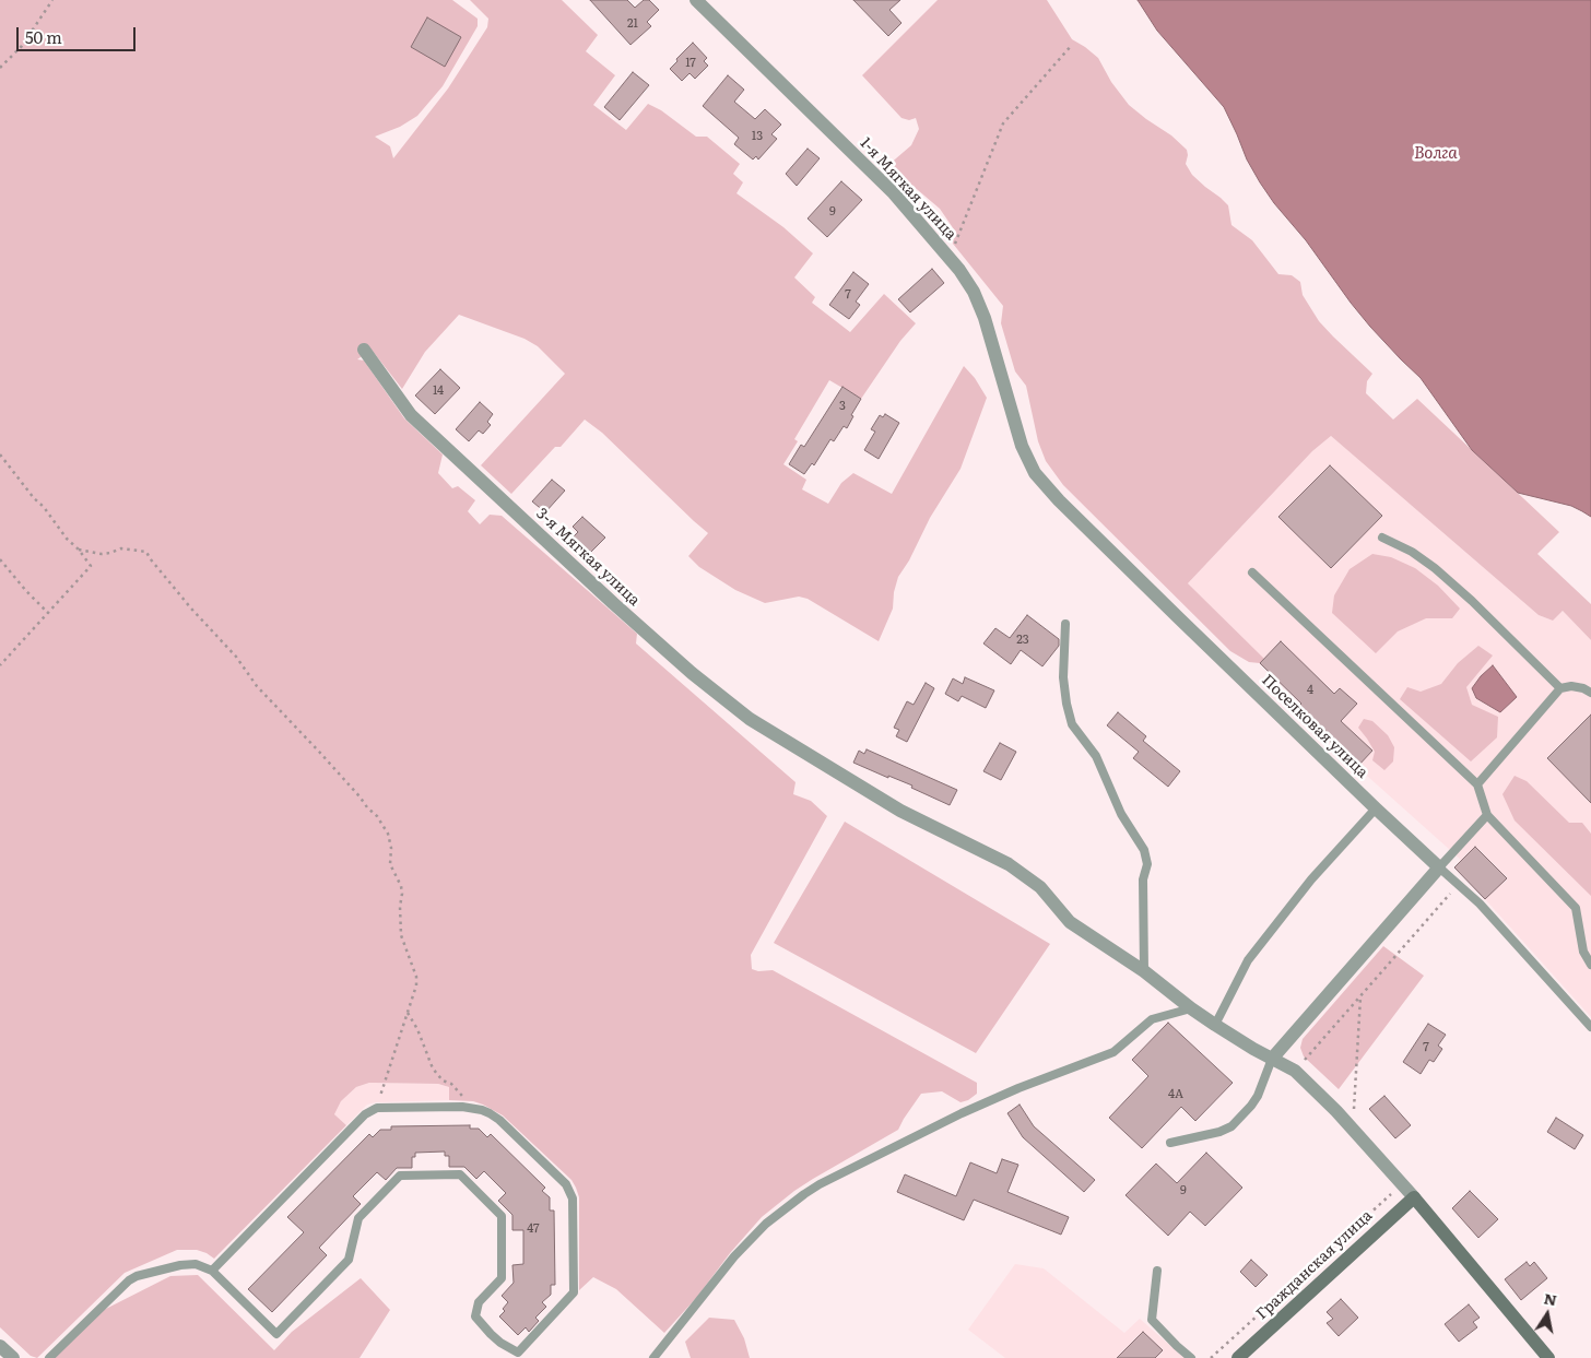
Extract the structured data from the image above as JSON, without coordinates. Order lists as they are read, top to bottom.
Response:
{
  "streets": {
    "street": [
      "1-я Мягкая улица",
      "3-я Мягкая улица",
      "Поселковая улица",
      "Гражданская улица"
    ]
  },
  "crossings": [
    ["1-я Мягкая улица", "Поселковая улица"]
  ],
  "water": ["Волга"],
  "house_numbers": [
    "21",
    "17",
    "13",
    "9",
    "7",
    "14",
    "3",
    "23",
    "4",
    "7",
    "4А",
    "9",
    "47"
  ],
  "scale_bar": "50 m",
  "north": "top"
}
